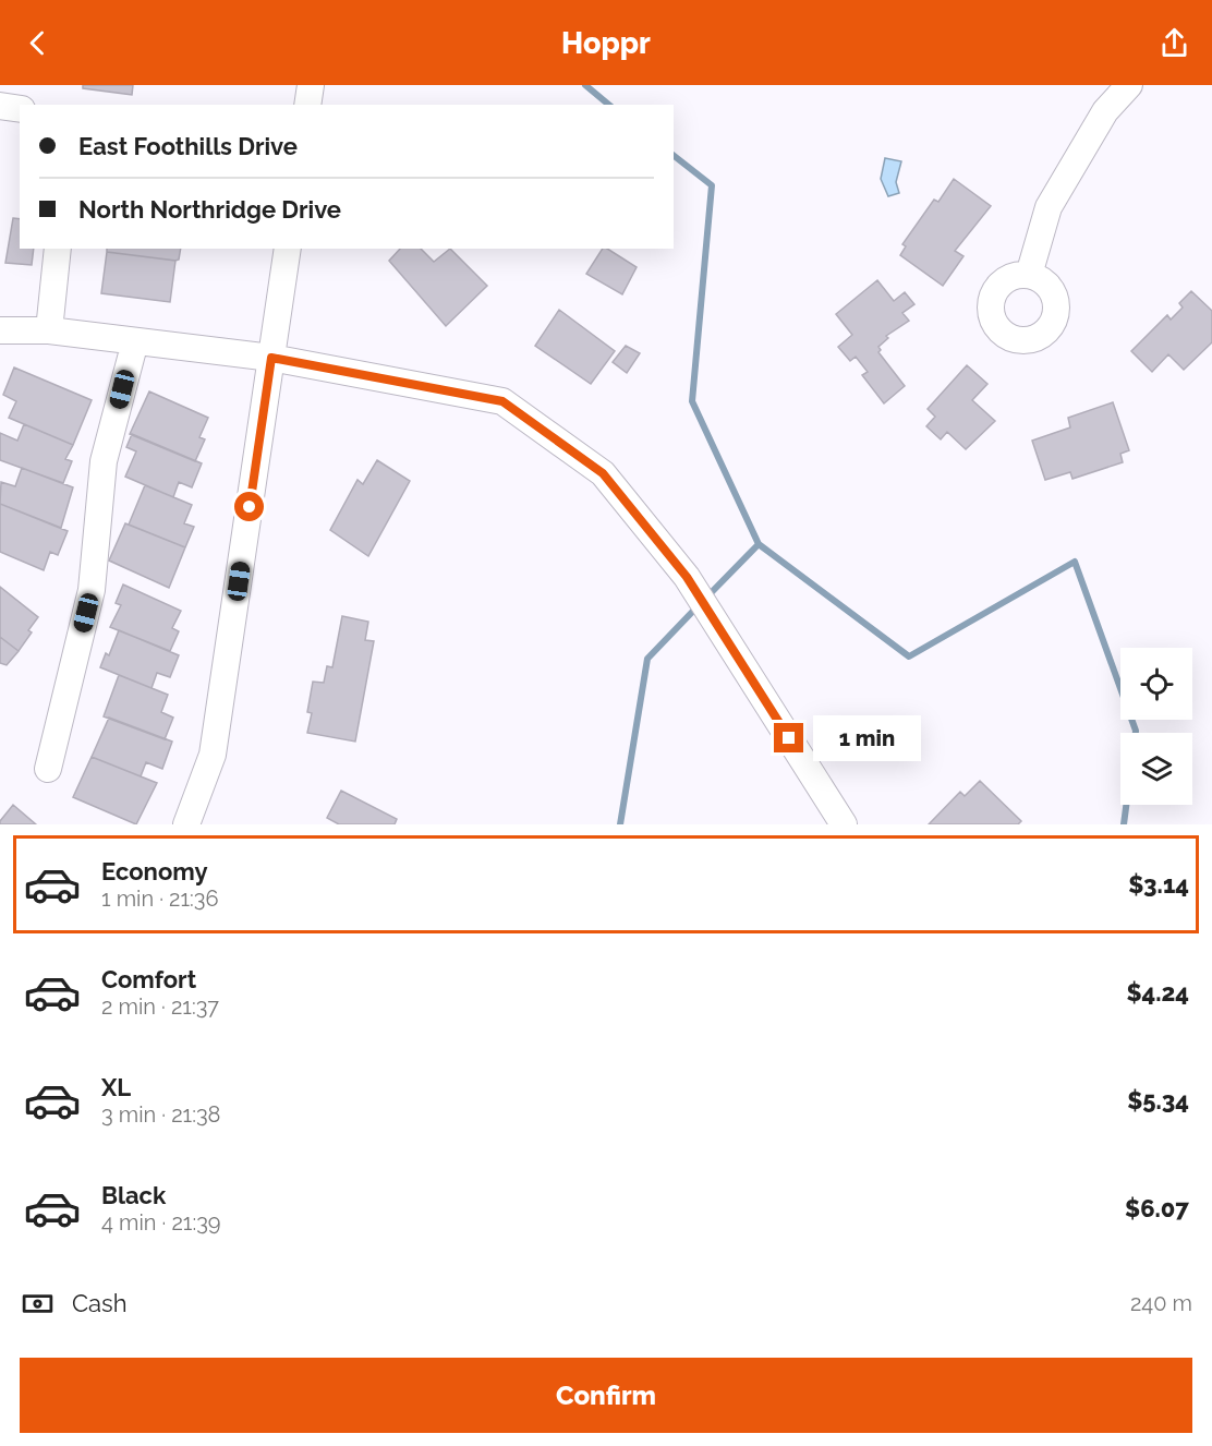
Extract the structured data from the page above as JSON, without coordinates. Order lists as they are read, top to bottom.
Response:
{
  "page": {
    "header": "Hoppr",
    "banner": ["East Foothills Drive", "North Northridge Drive"],
    "bubble": "1 min",
    "list": [
      {
        "name": "Economy",
        "note": "1 min · 21:36",
        "value": "$3.14"
      },
      {
        "name": "Comfort",
        "note": "2 min · 21:37",
        "value": "$4.24"
      },
      {
        "name": "XL",
        "note": "3 min · 21:38",
        "value": "$5.34"
      },
      {
        "name": "Black",
        "note": "4 min · 21:39",
        "value": "$6.07"
      }
    ],
    "pay": ["Cash", "240 m"],
    "buttons": "Confirm"
  }
}
